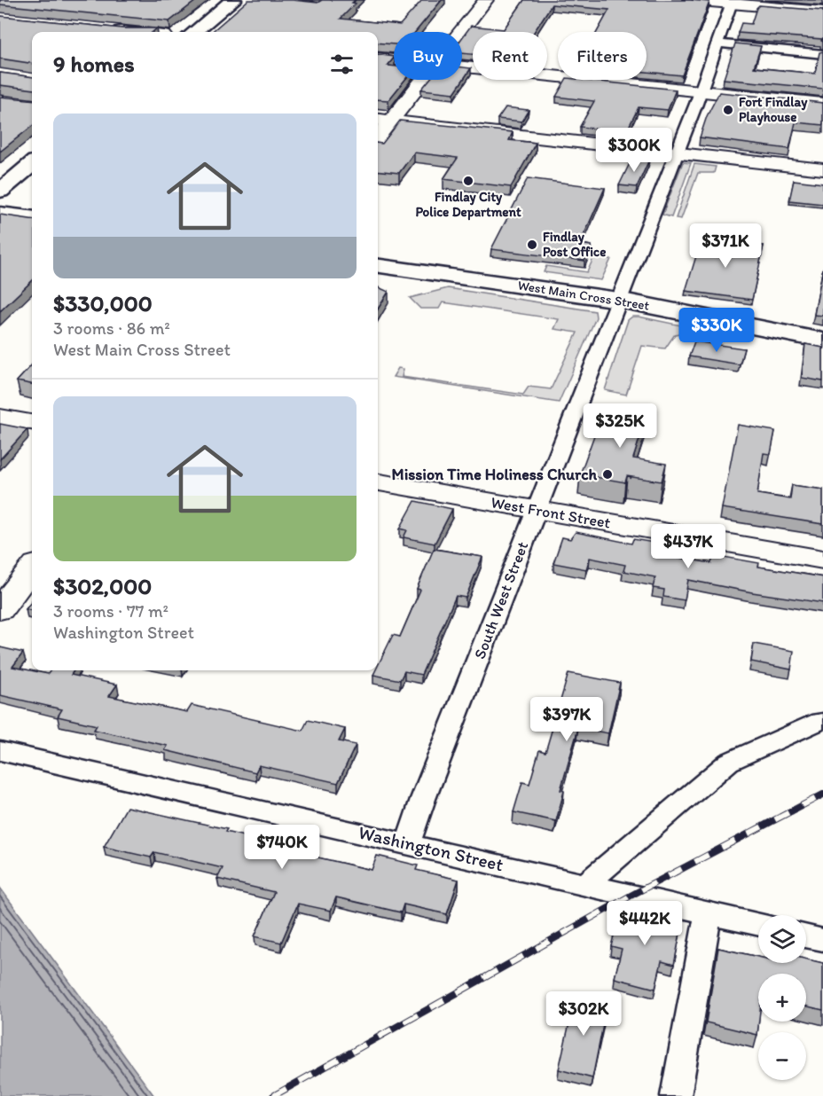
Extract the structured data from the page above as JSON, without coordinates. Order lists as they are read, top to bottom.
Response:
{
  "streets": {
    "main road": ["West Main Cross Street"],
    "street": ["West Front Street", "South West Street", "Washington Street"]
  },
  "crossings": [
    ["West Main Cross Street", "South West Street"],
    ["West Front Street", "South West Street"],
    ["South West Street", "Washington Street"]
  ],
  "places": [
    "Fort Findlay Playhouse",
    "Findlay City Police Department",
    "Findlay Post Office",
    "Mission Time Holiness Church"
  ],
  "page": {
    "chip": ["Buy", "Rent", "Filters"],
    "heading": "9 homes",
    "list": [
      {
        "name": "$330,000",
        "note": "3 rooms · 86 m² · West Main Cross Street"
      },
      {
        "name": "$302,000",
        "note": "3 rooms · 77 m² · Washington Street"
      }
    ],
    "price": [
      "$300K",
      "$371K",
      "$330K",
      "$325K",
      "$437K",
      "$397K",
      "$740K",
      "$442K",
      "$302K"
    ],
    "map_buttons": ["+", "−"]
  }
}
